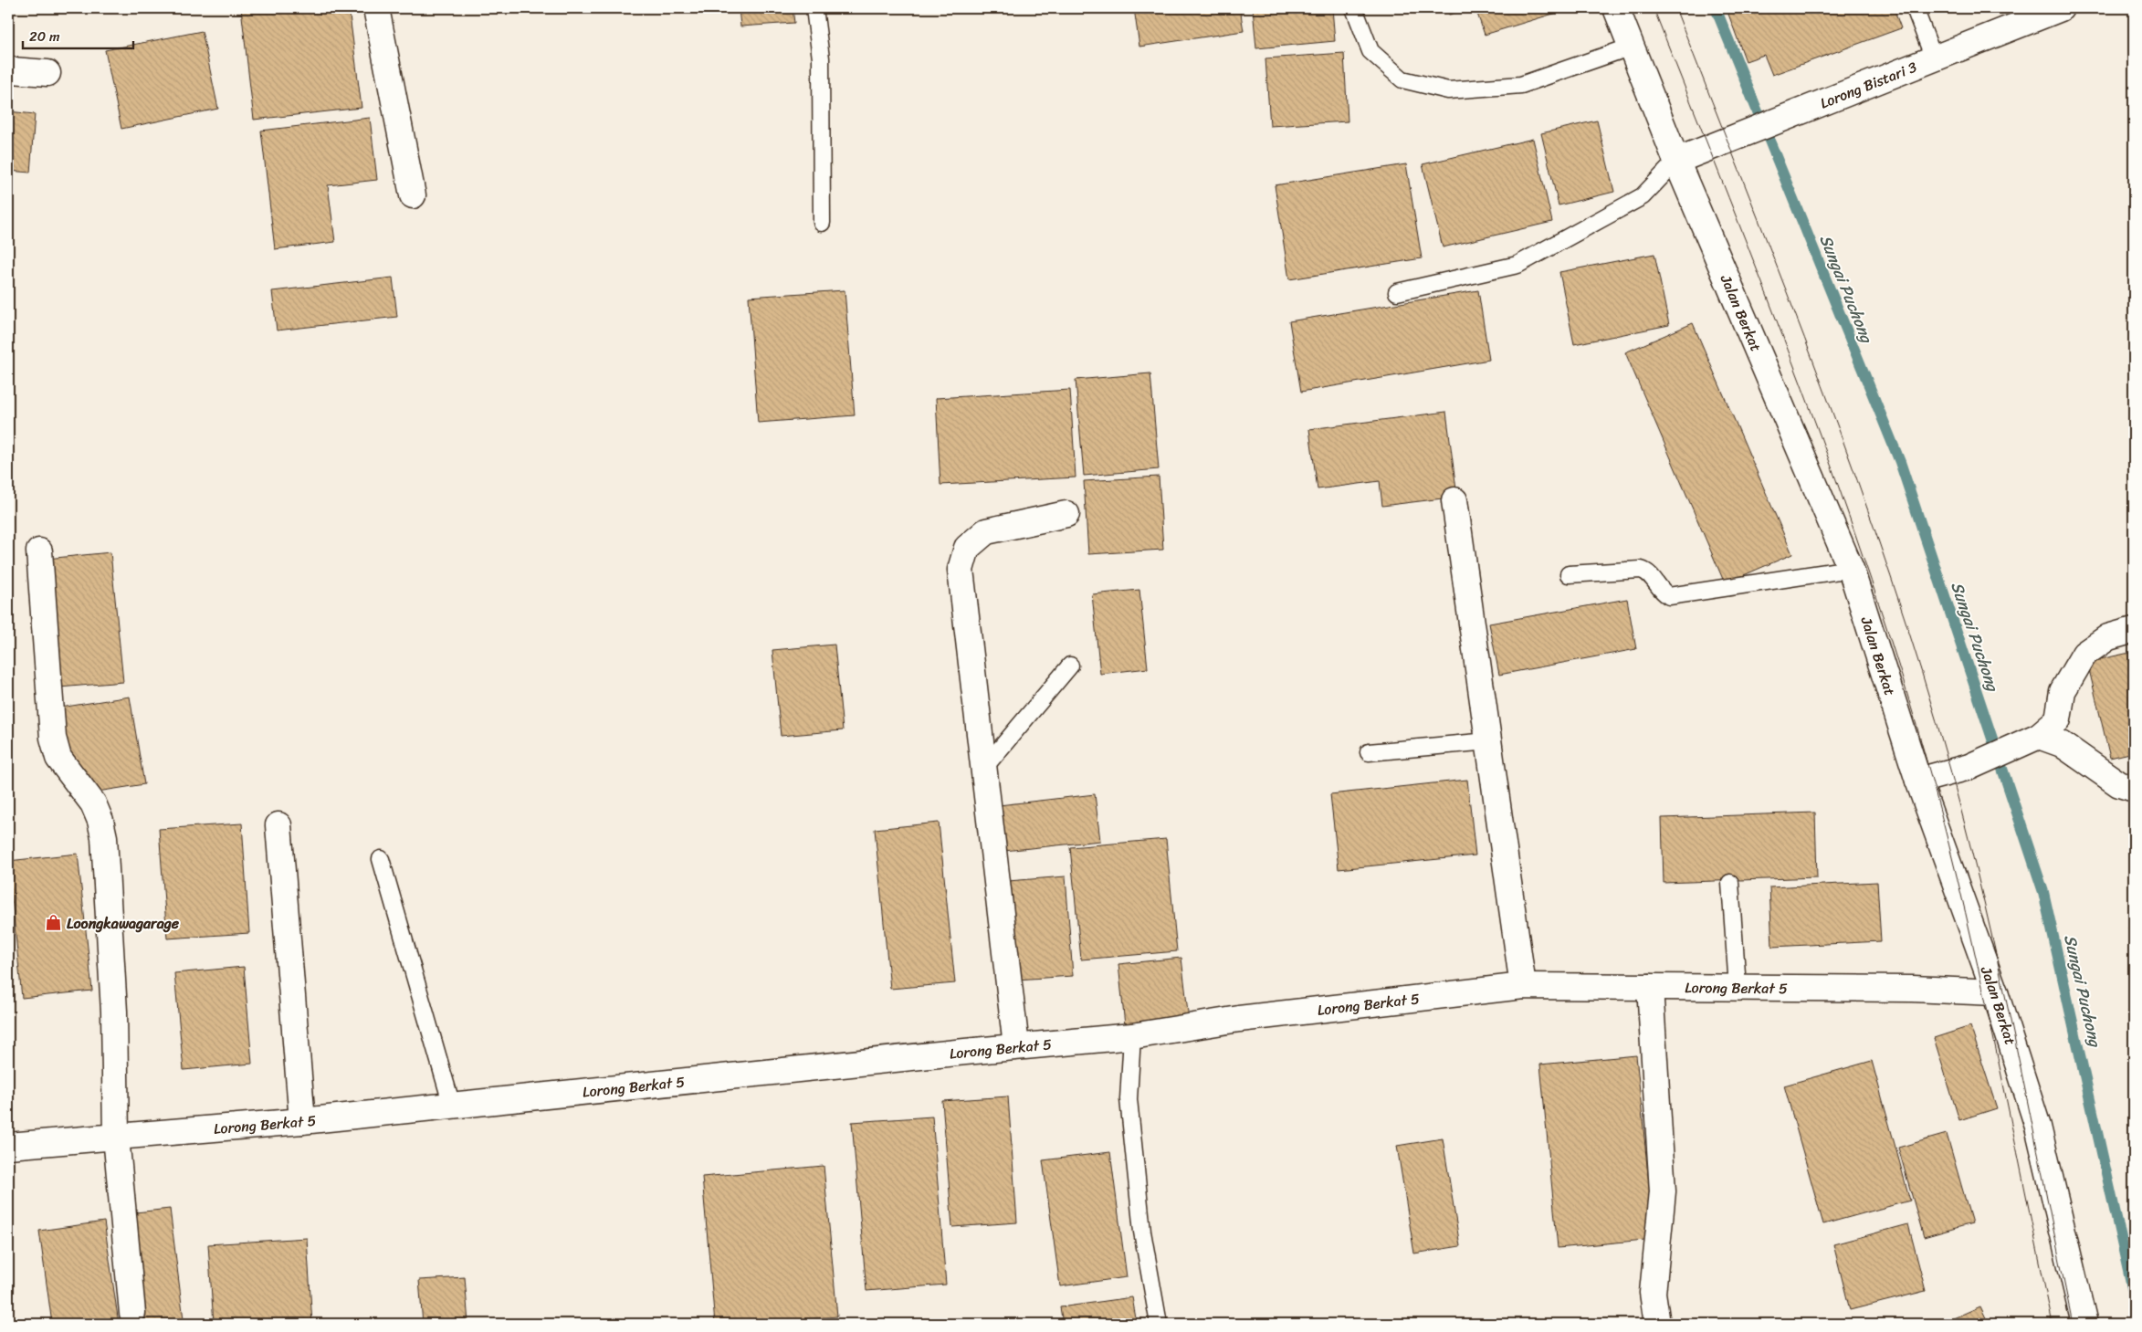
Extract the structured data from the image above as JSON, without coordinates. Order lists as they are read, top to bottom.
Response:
{
  "streets": {
    "street": ["Lorong Bistari 3", "Jalan Berkat", "Lorong Berkat 5"]
  },
  "crossings": [
    ["Lorong Bistari 3", "Jalan Berkat"],
    ["Jalan Berkat", "Lorong Berkat 5"]
  ],
  "water": ["Sungai Puchong"],
  "places": {
    "shop": ["Loongkawagarage"]
  },
  "scale_bar": "20 m"
}
